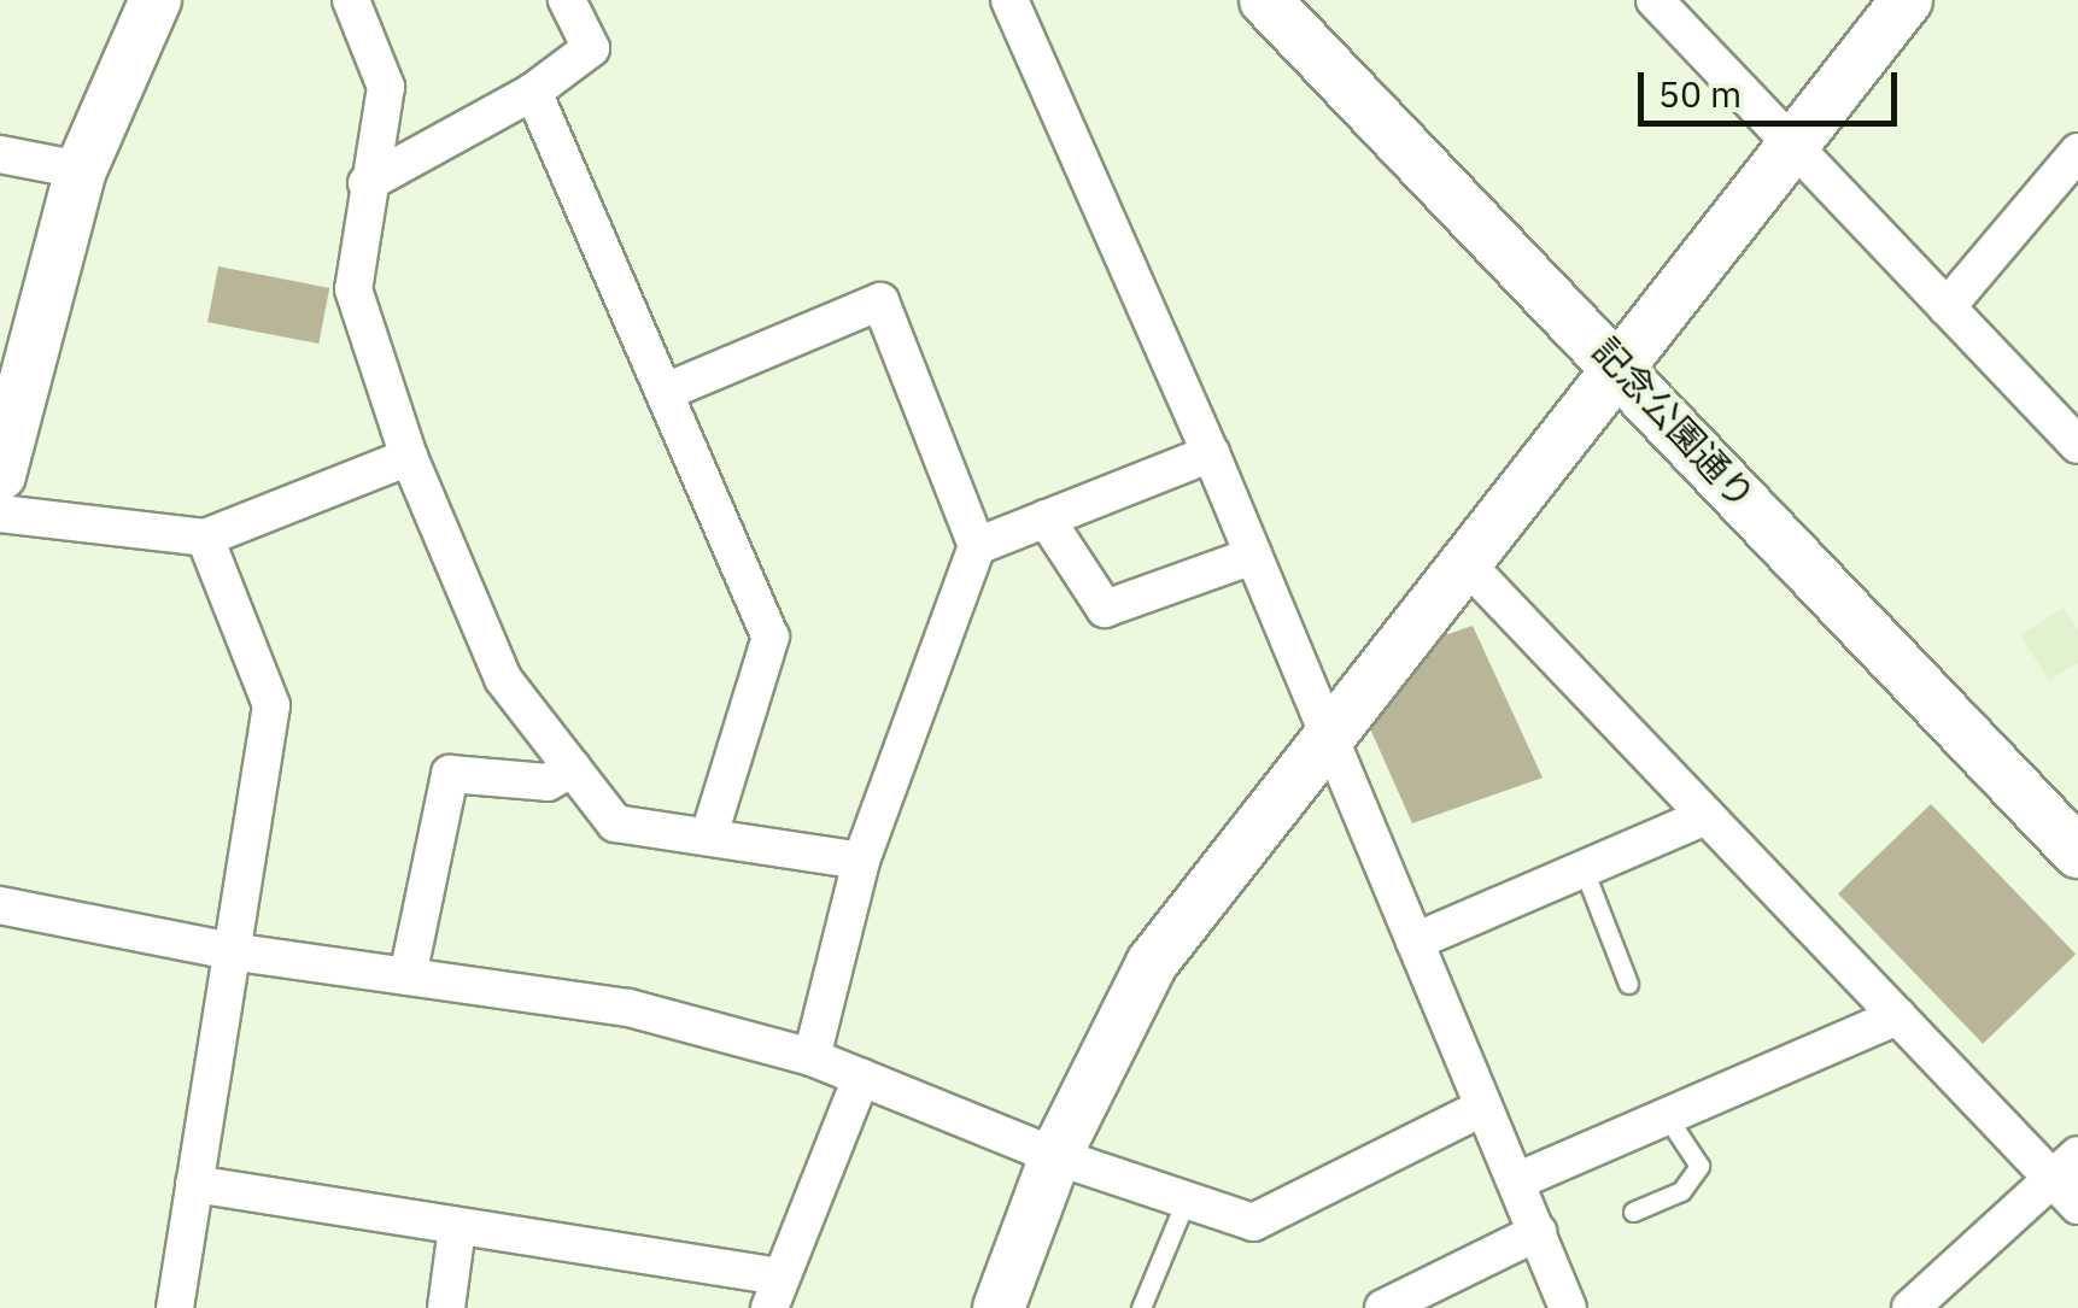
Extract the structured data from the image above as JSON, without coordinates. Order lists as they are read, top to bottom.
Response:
{
  "streets": {
    "street": ["記念公園通り"]
  },
  "scale_bar": "50 m"
}
